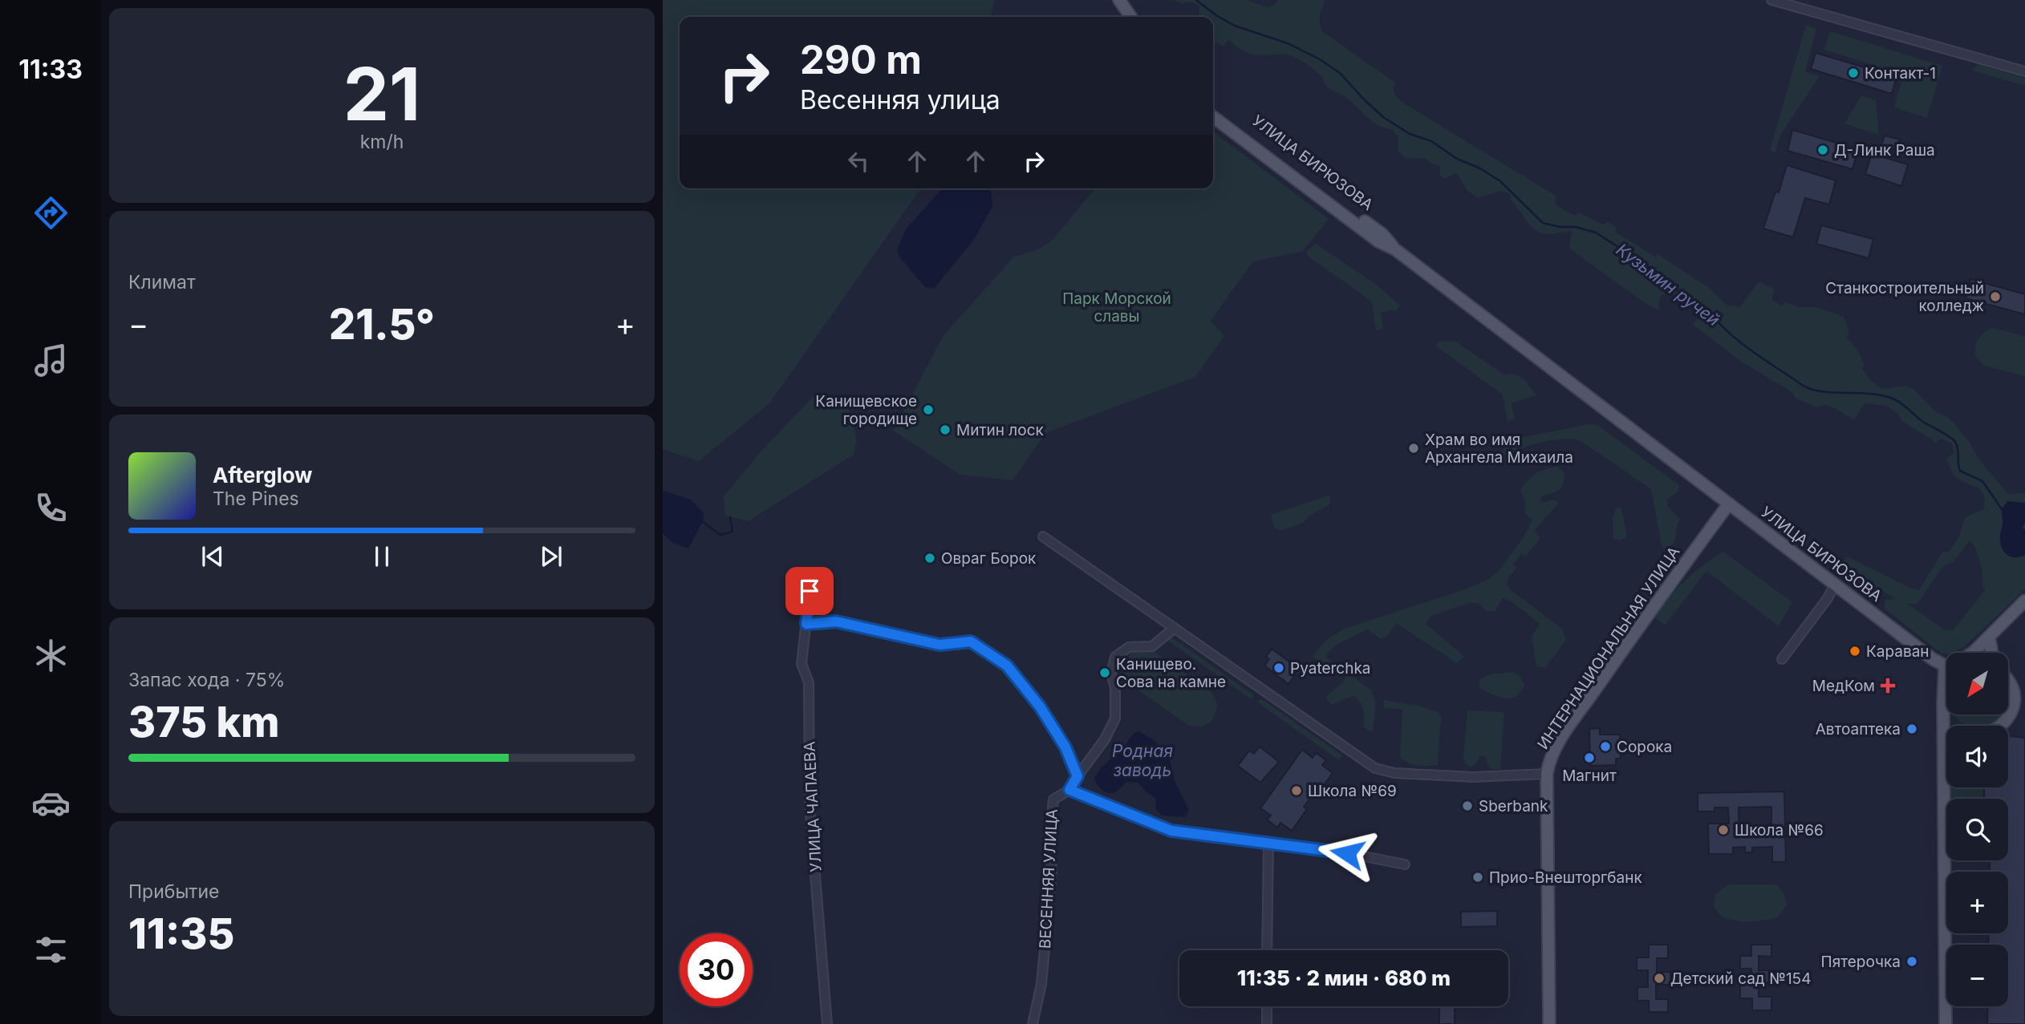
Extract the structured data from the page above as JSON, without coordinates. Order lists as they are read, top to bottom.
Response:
{
  "streets": {
    "main road": ["УЛИЦА БИРЮЗОВА", "ИНТЕРНАЦИОНАЛЬНАЯ УЛИЦА"],
    "street": ["УЛИЦА ЧАПАЕВА", "ВЕСЕННЯЯ УЛИЦА"]
  },
  "crossings": [
    ["УЛИЦА БИРЮЗОВА", "ИНТЕРНАЦИОНАЛЬНАЯ УЛИЦА"]
  ],
  "water": ["Кузьмин ручей", "Родная заводь"],
  "parks": ["Парк Морской славы"],
  "places": {
    "other": [
      "Контакт-1",
      "Д-Линк Раша",
      "Станкостроительный колледж",
      "Канищевское городище",
      "Митин лоск",
      "Храм во имя Архангела Михаила",
      "Овраг Борок",
      "Караван",
      "Pyaterchka",
      "Канищево. Сова на камне",
      "Автоаптека",
      "Сорока",
      "Магнит",
      "Школа №69",
      "Sberbank",
      "Школа №66",
      "Прио-Внешторгбанк",
      "Пятерочка",
      "Детский сад №154"
    ],
    "health": ["МедКом"]
  },
  "north": "bottom left",
  "page": {
    "tabs": "11:33",
    "tile": [
      ["21", "km/h"],
      "Климат",
      ["Запас хода · 75%", "375 km"],
      ["Прибытие", "11:35"]
    ],
    "turn": ["290 m", "Весенняя улица"],
    "heat": ["−", "21.5°", "+"],
    "song": ["Afterglow", "The Pines"],
    "map_buttons": ["+", "−"],
    "limit": "30",
    "trip": "11:35 · 2 мин · 680 m"
  }
}
